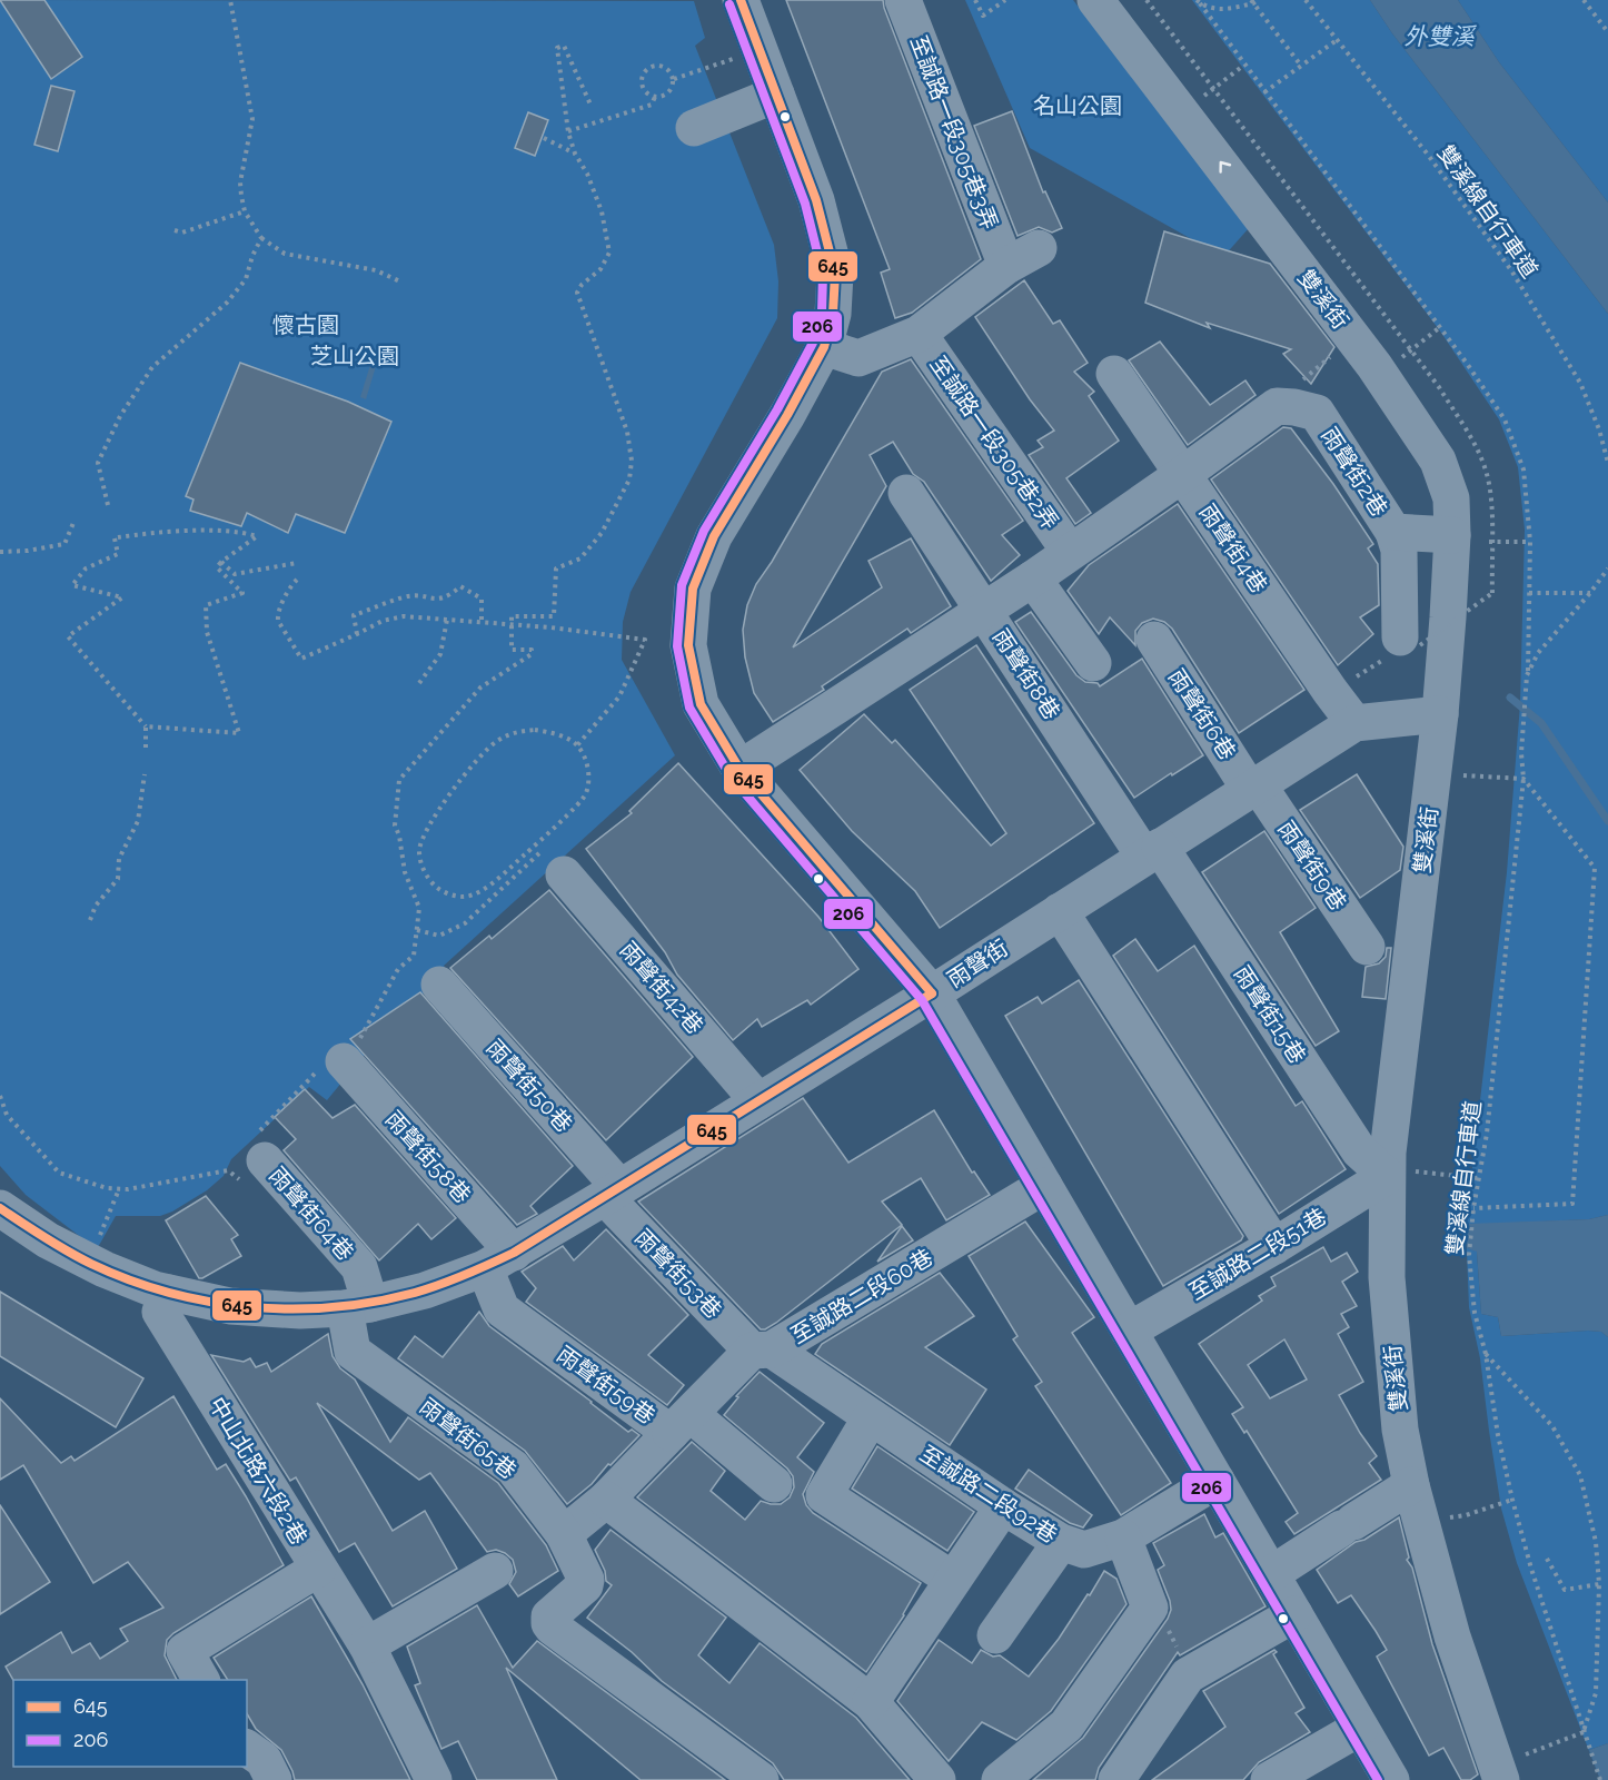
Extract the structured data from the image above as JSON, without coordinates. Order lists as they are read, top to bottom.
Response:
{
  "streets": {
    "street": [
      "至誠路一段305巷3弄",
      "雙溪街",
      "至誠路一段305巷2弄",
      "雨聲街2巷",
      "雨聲街4巷",
      "雨聲街8巷",
      "雨聲街6巷",
      "雨聲街9巷",
      "雨聲街",
      "雨聲街42巷",
      "雨聲街15巷",
      "雨聲街50巷",
      "雨聲街58巷",
      "雨聲街64巷",
      "至誠路二段51巷",
      "雨聲街53巷",
      "至誠路二段60巷",
      "雨聲街59巷",
      "雨聲街65巷",
      "中山北路六段2巷",
      "至誠路二段92巷"
    ],
    "path": ["雙溪線自行車道"]
  },
  "crossings": [
    ["雙溪街", "雨聲街2巷"],
    ["雙溪街", "雨聲街"],
    ["雙溪街", "雨聲街15巷"],
    ["雙溪街", "至誠路二段51巷"],
    ["雨聲街2巷", "雨聲街4巷"],
    ["雨聲街4巷", "雨聲街"],
    ["雨聲街8巷", "雨聲街"],
    ["雨聲街8巷", "雨聲街15巷"],
    ["雨聲街6巷", "雨聲街9巷"],
    ["雨聲街6巷", "雨聲街"],
    ["雨聲街9巷", "雨聲街"],
    ["雨聲街", "雨聲街42巷"],
    ["雨聲街", "雨聲街15巷"],
    ["雨聲街", "雨聲街50巷"],
    ["雨聲街", "雨聲街58巷"],
    ["雨聲街", "雨聲街64巷"],
    ["雨聲街", "雨聲街53巷"],
    ["雨聲街", "雨聲街59巷"],
    ["雨聲街", "雨聲街65巷"],
    ["雨聲街", "中山北路六段2巷"],
    ["雨聲街15巷", "至誠路二段51巷"],
    ["雨聲街50巷", "雨聲街53巷"],
    ["雨聲街58巷", "雨聲街59巷"],
    ["雨聲街64巷", "雨聲街65巷"],
    ["雨聲街53巷", "至誠路二段60巷"],
    ["雨聲街53巷", "至誠路二段92巷"],
    ["至誠路二段60巷", "雨聲街59巷"],
    ["至誠路二段60巷", "至誠路二段92巷"],
    ["雨聲街59巷", "雨聲街65巷"]
  ],
  "water": ["外雙溪"],
  "parks": ["名山公園", "懷古園", "芝山公園"],
  "lines": ["transit line 645", "transit line 206"],
  "legend": ["645", "206"]
}
